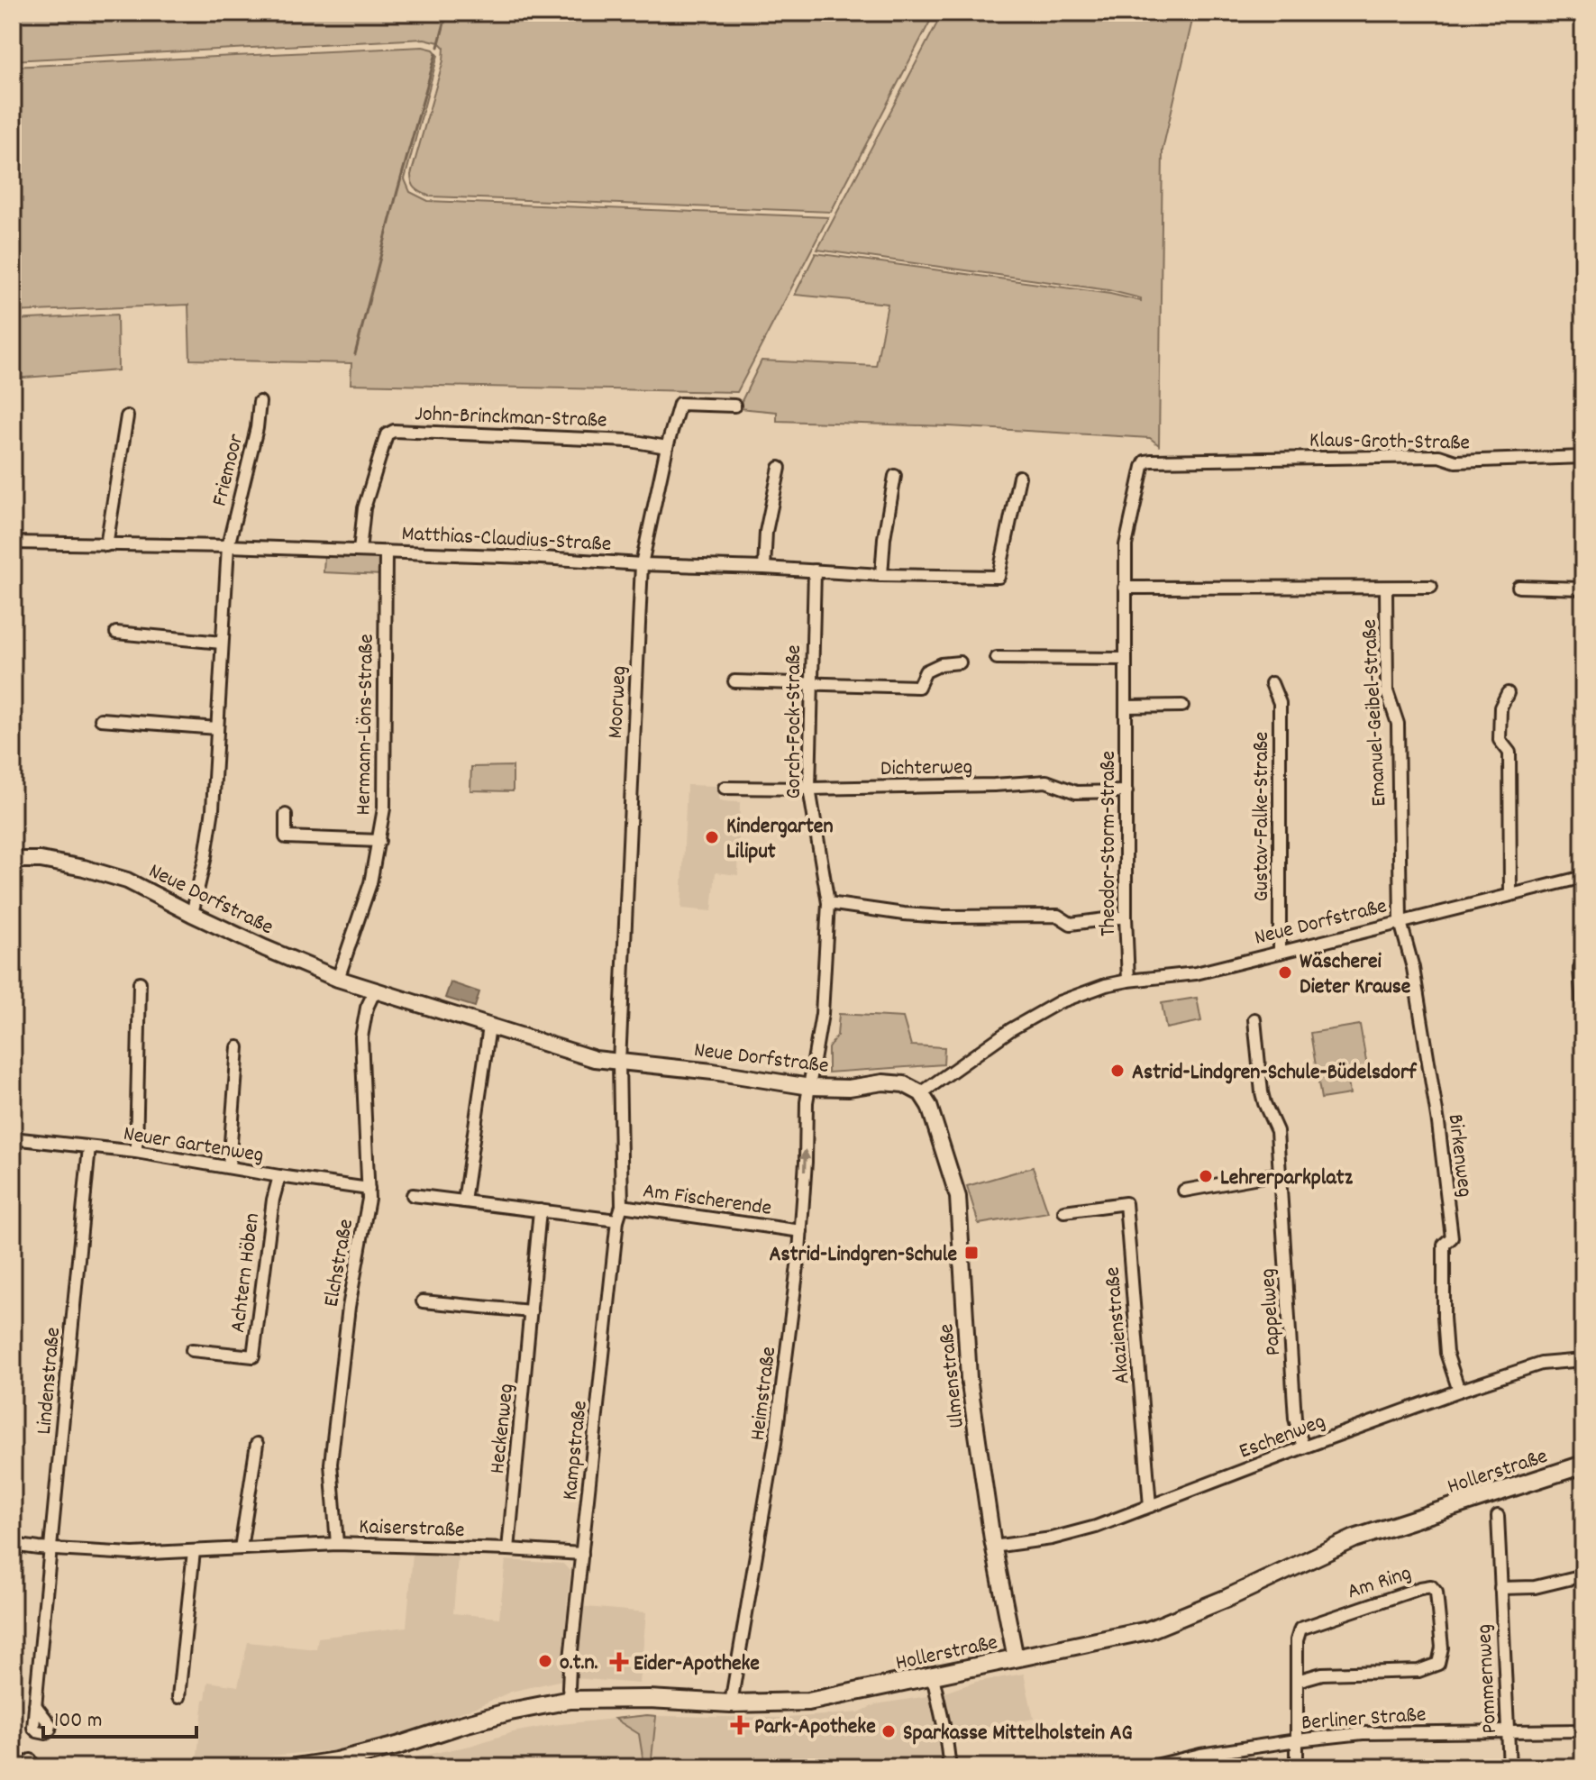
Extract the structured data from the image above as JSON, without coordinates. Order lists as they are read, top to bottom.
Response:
{
  "streets": {
    "main road": ["Hollerstraße"],
    "street": [
      "John-Brinckman-Straße",
      "Klaus-Groth-Straße",
      "Friemoor",
      "Matthias-Claudius-Straße",
      "Moorweg",
      "Emanuel-Geibel-Straße",
      "Gorch-Fock-Straße",
      "Hermann-Löns-Straße",
      "Dichterweg",
      "Gustav-Falke-Straße",
      "Theodor-Storm-Straße",
      "Neue Dorfstraße",
      "Neuer Gartenweg",
      "Birkenweg",
      "Am Fischerende",
      "Elchstraße",
      "Achtern Höben",
      "Pappelweg",
      "Akazienstraße",
      "Ulmenstraße",
      "Lindenstraße",
      "Heimstraße",
      "Heckenweg",
      "Eschenweg",
      "Kampstraße",
      "Kaiserstraße",
      "Am Ring",
      "Pommernweg",
      "Berliner Straße"
    ]
  },
  "crossings": [
    ["John-Brinckman-Straße", "Matthias-Claudius-Straße"],
    ["John-Brinckman-Straße", "Moorweg"],
    ["Klaus-Groth-Straße", "Theodor-Storm-Straße"],
    ["Friemoor", "Matthias-Claudius-Straße"],
    ["Friemoor", "Neue Dorfstraße"],
    ["Matthias-Claudius-Straße", "Moorweg"],
    ["Matthias-Claudius-Straße", "Gorch-Fock-Straße"],
    ["Matthias-Claudius-Straße", "Hermann-Löns-Straße"],
    ["Moorweg", "Neue Dorfstraße"],
    ["Moorweg", "Am Fischerende"],
    ["Emanuel-Geibel-Straße", "Theodor-Storm-Straße"],
    ["Emanuel-Geibel-Straße", "Neue Dorfstraße"],
    ["Emanuel-Geibel-Straße", "Birkenweg"],
    ["Gorch-Fock-Straße", "Dichterweg"],
    ["Gorch-Fock-Straße", "Neue Dorfstraße"],
    ["Gorch-Fock-Straße", "Heimstraße"],
    ["Hermann-Löns-Straße", "Neue Dorfstraße"],
    ["Dichterweg", "Theodor-Storm-Straße"],
    ["Gustav-Falke-Straße", "Neue Dorfstraße"],
    ["Theodor-Storm-Straße", "Neue Dorfstraße"],
    ["Neue Dorfstraße", "Birkenweg"],
    ["Neue Dorfstraße", "Am Fischerende"],
    ["Neue Dorfstraße", "Elchstraße"],
    ["Neue Dorfstraße", "Ulmenstraße"],
    ["Neue Dorfstraße", "Heimstraße"],
    ["Neuer Gartenweg", "Elchstraße"],
    ["Neuer Gartenweg", "Achtern Höben"],
    ["Neuer Gartenweg", "Lindenstraße"],
    ["Birkenweg", "Eschenweg"],
    ["Am Fischerende", "Heimstraße"],
    ["Am Fischerende", "Kampstraße"],
    ["Elchstraße", "Kaiserstraße"],
    ["Pappelweg", "Eschenweg"],
    ["Akazienstraße", "Eschenweg"],
    ["Ulmenstraße", "Eschenweg"],
    ["Ulmenstraße", "Hollerstraße"],
    ["Lindenstraße", "Kaiserstraße"],
    ["Heimstraße", "Hollerstraße"],
    ["Heckenweg", "Kaiserstraße"],
    ["Kampstraße", "Hollerstraße"],
    ["Kampstraße", "Kaiserstraße"],
    ["Am Ring", "Berliner Straße"],
    ["Pommernweg", "Berliner Straße"]
  ],
  "places": {
    "other": [
      "Kindergarten Liliput",
      "Wäscherei Dieter Krause",
      "Astrid-Lindgren-Schule-Büdelsdorf",
      "Lehrerparkplatz",
      "o.t.n.",
      "Sparkasse Mittelholstein AG"
    ],
    "transit": ["Astrid-Lindgren-Schule"],
    "health": ["Eider-Apotheke", "Park-Apotheke"]
  },
  "scale_bar": "100 m"
}
